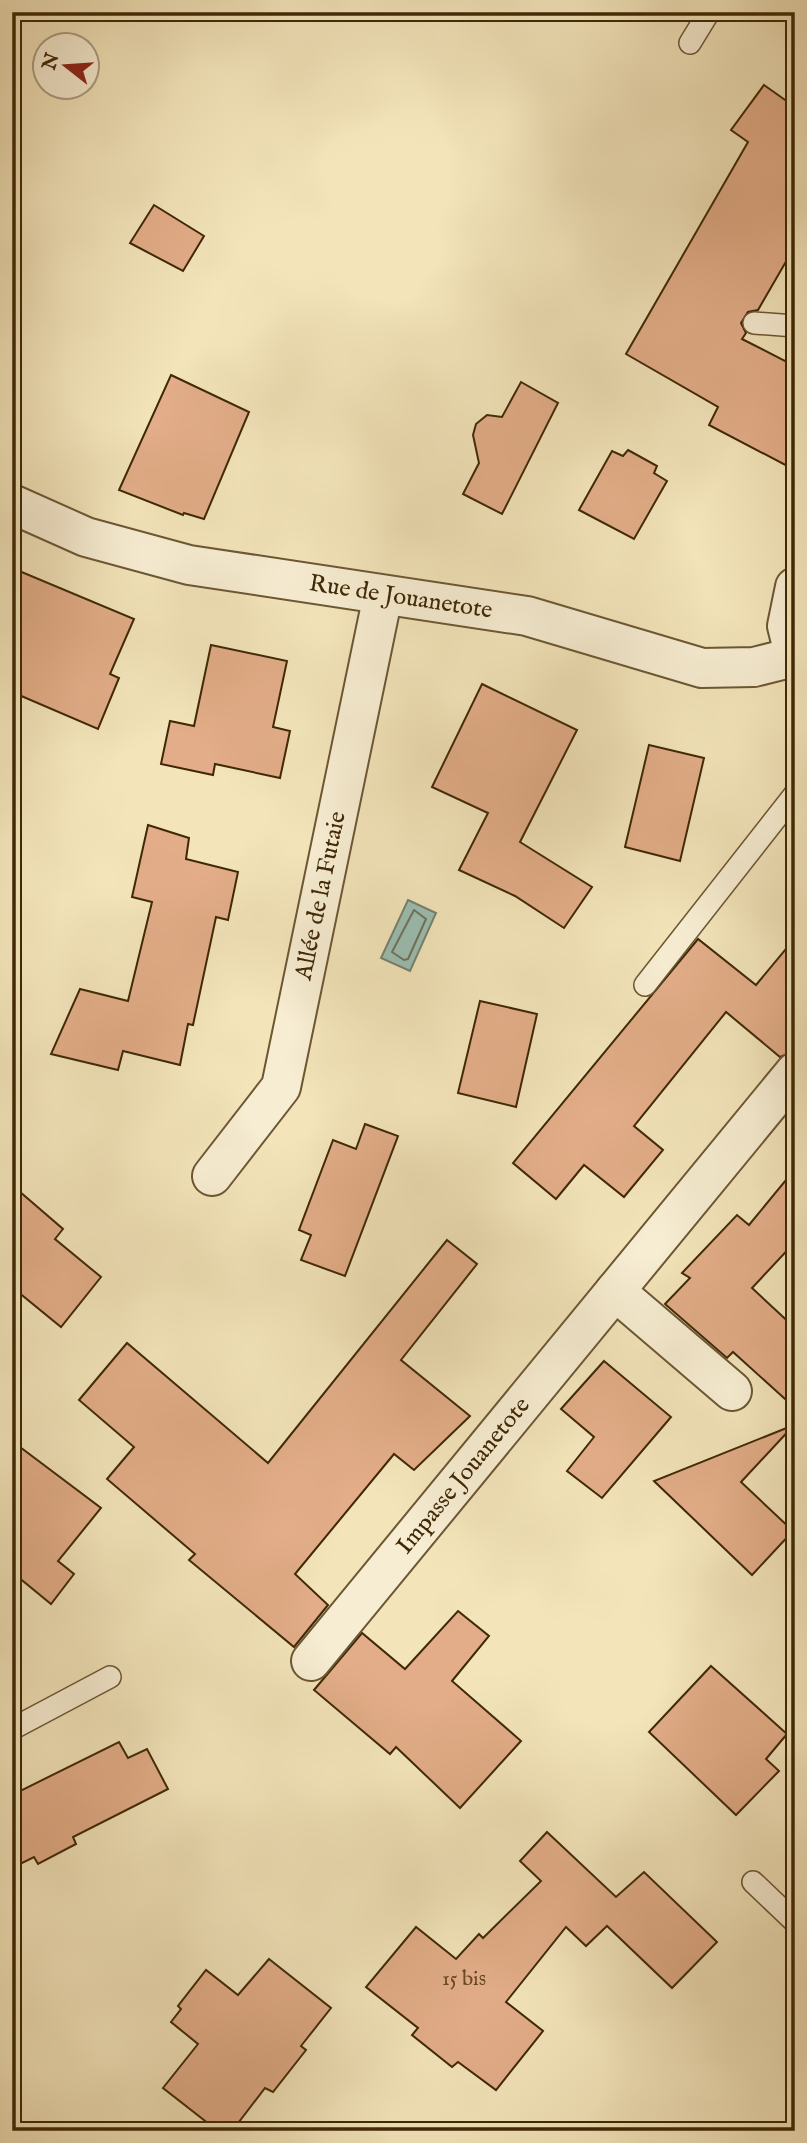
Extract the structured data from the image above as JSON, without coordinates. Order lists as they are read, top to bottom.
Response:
{
  "streets": {
    "street": ["Rue de Jouanetote", "Allée de la Futaie", "Impasse Jouanetote"]
  },
  "crossings": [
    ["Rue de Jouanetote", "Allée de la Futaie"]
  ],
  "house_numbers": ["15 bis"],
  "north": "left"
}
